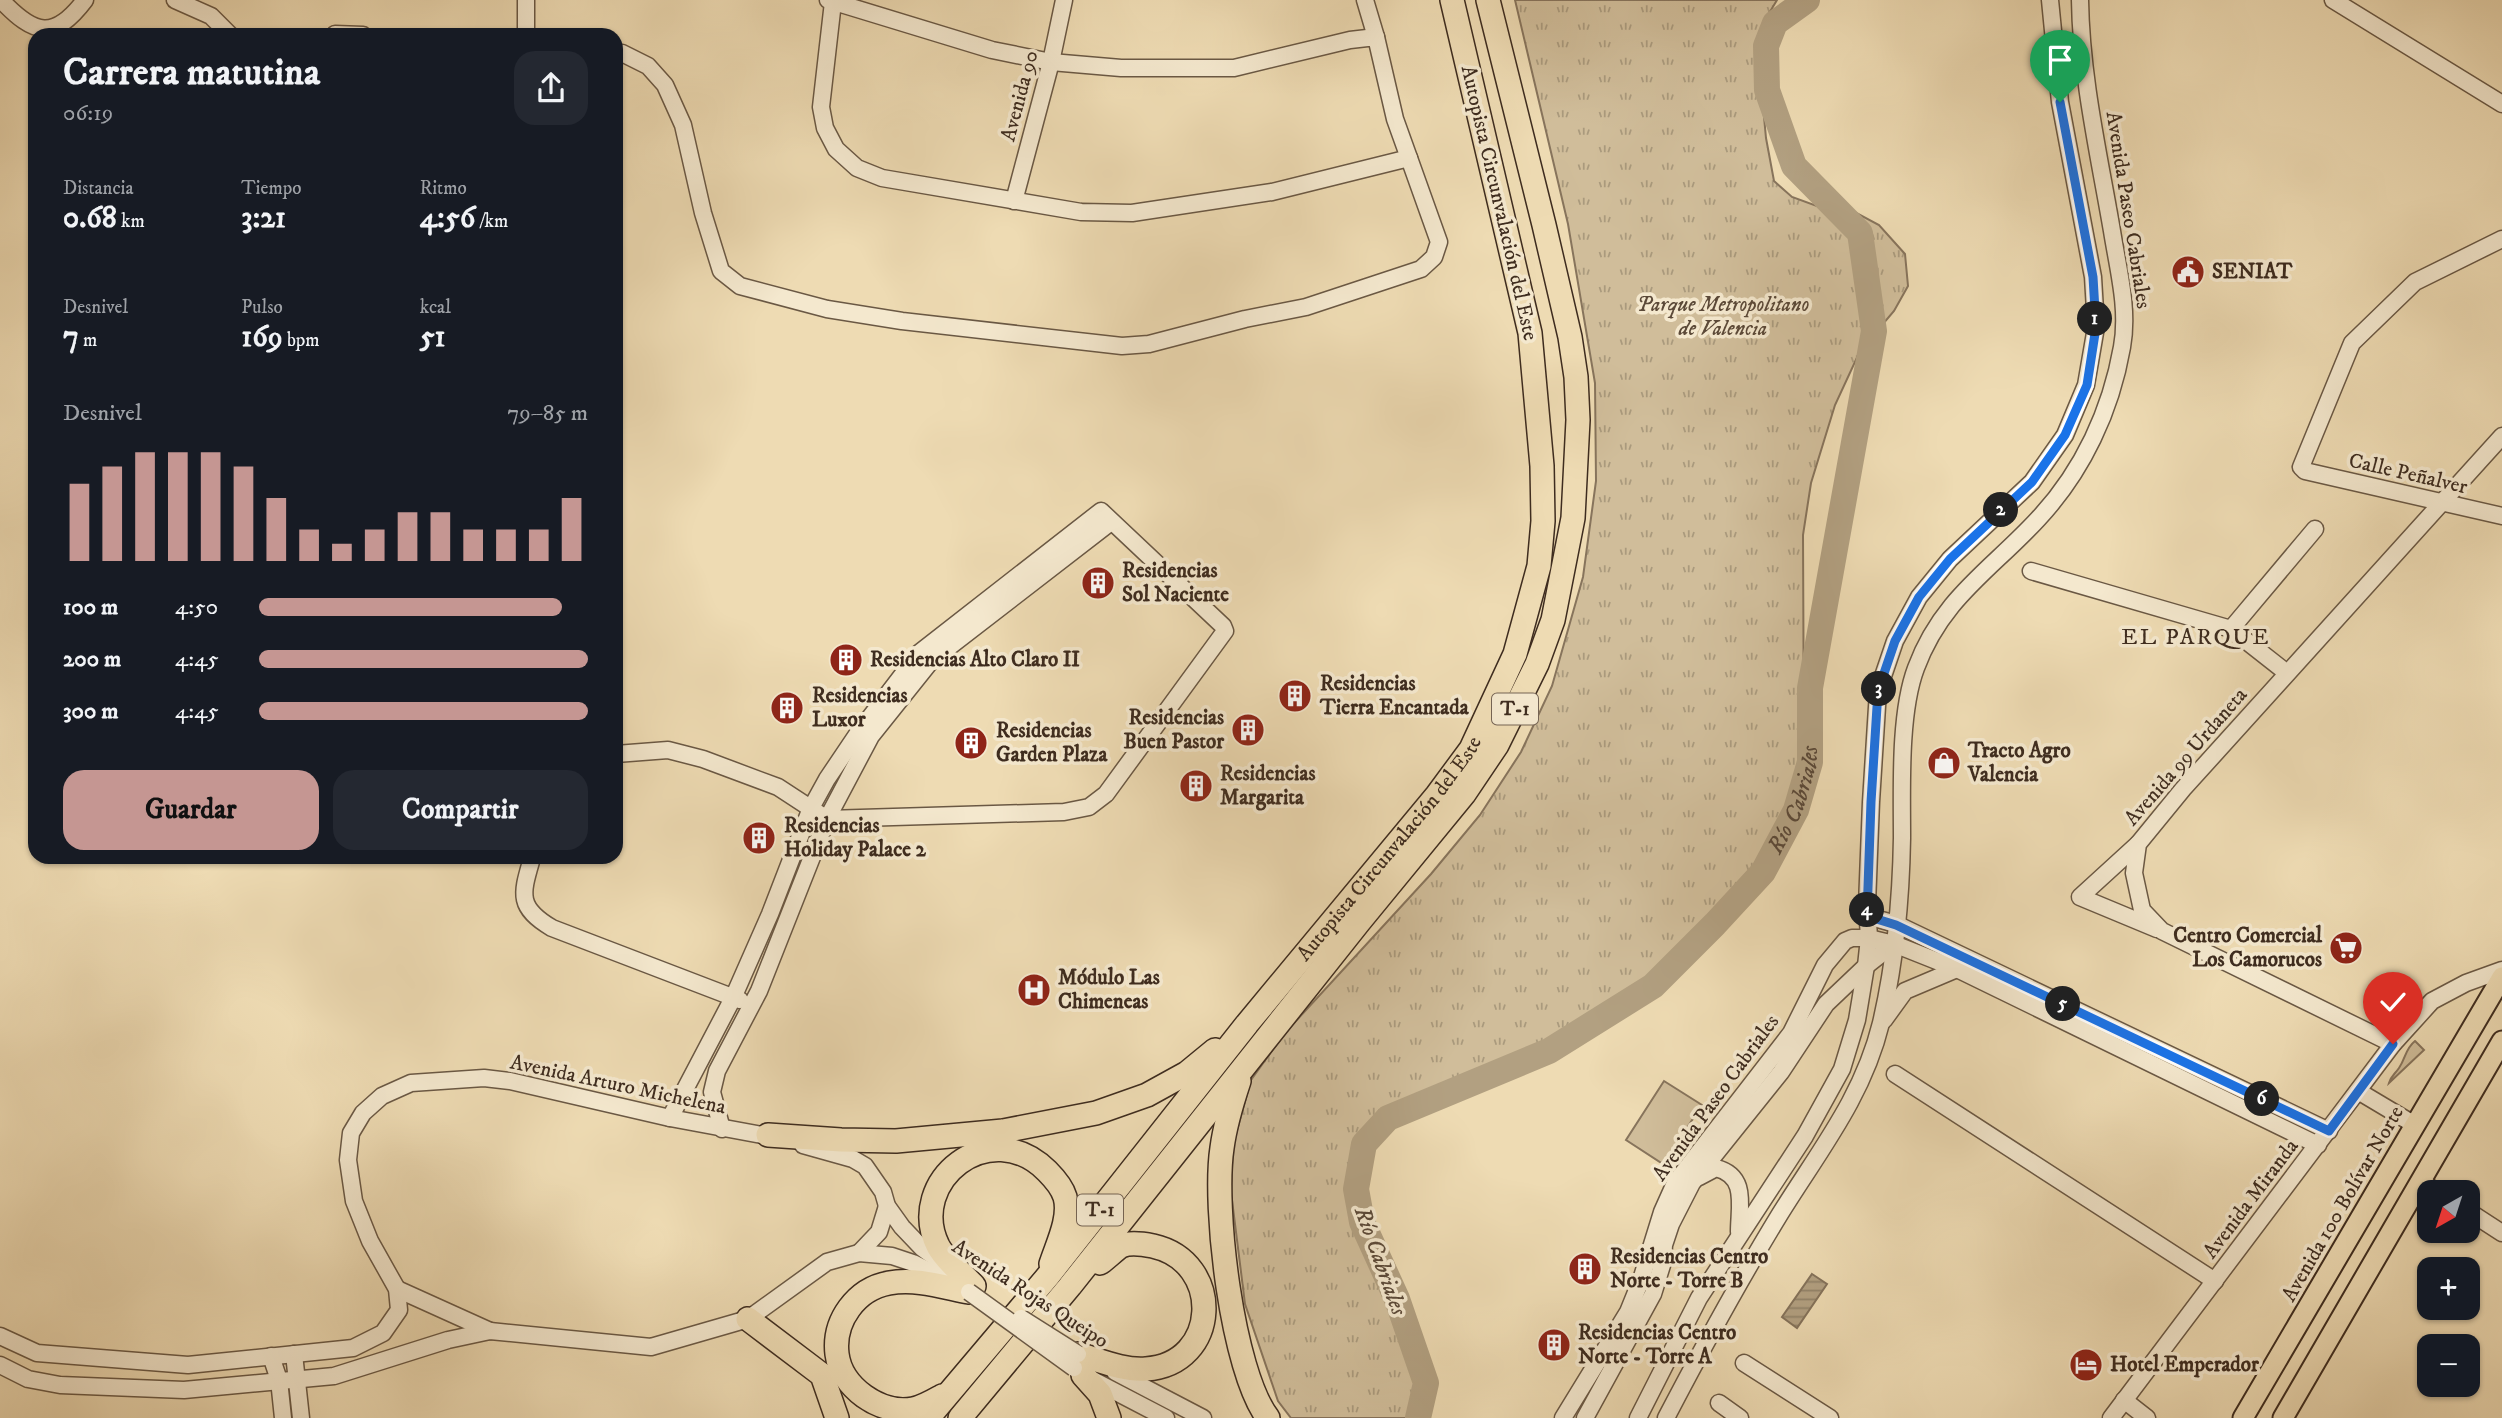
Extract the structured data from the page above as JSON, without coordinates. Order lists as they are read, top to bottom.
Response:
{
  "streets": {
    "highway": ["Autopista Circunvalación del Este", "T-1"],
    "main road": ["Avenida 100 Bolívar Norte"],
    "street": [
      "Avenida 90",
      "Avenida Paseo Cabriales",
      "Calle Peñalver",
      "Avenida 99 Urdaneta",
      "Avenida Arturo Michelena",
      "Avenida Miranda",
      "Avenida Rojas Queipo"
    ]
  },
  "crossings": [
    ["Calle Peñalver", "Avenida 99 Urdaneta"],
    ["Avenida 99 Urdaneta", "Avenida Miranda"],
    ["Avenida Arturo Michelena", "Avenida Rojas Queipo"]
  ],
  "districts": ["EL PARQUE"],
  "water": ["Río Cabriales"],
  "parks": ["Parque Metropolitano de Valencia"],
  "places": {
    "public building": ["SENIAT"],
    "building": [
      "Residencias Sol Naciente",
      "Residencias Alto Claro II",
      "Residencias Tierra Encantada",
      "Residencias Luxor",
      "Residencias Buen Pastor",
      "Residencias Garden Plaza",
      "Residencias Margarita",
      "Residencias Holiday Palace 2",
      "Residencias Centro Norte - Torre B",
      "Residencias Centro Norte - Torre A"
    ],
    "shop": ["Tracto Agro Valencia"],
    "supermarket": ["Centro Comercial Los Camorucos"],
    "hospital": ["Módulo Las Chimeneas"],
    "hotel": ["Hotel Emperador"]
  },
  "north": "bottom left",
  "page": {
    "heading": ["Carrera matutina", "06:19"],
    "stats": [
      ["Distancia", "0.68 km"],
      ["Tiempo", "3:21"],
      ["Ritmo", "4:56 /km"],
      ["Desnivel", "7 m"],
      ["Pulso", "169 bpm"],
      ["kcal", "51"]
    ],
    "pins": [
      "1",
      "2",
      "3",
      "4",
      "5",
      "6"
    ],
    "chart": ["Desnivel", "79–85 m"],
    "list": [
      {
        "name": "100 m",
        "note": "4:50"
      },
      {
        "name": "200 m",
        "note": "4:45"
      },
      {
        "name": "300 m",
        "note": "4:45"
      }
    ],
    "buttons": ["Guardar", "Compartir"],
    "map_buttons": ["+", "−"]
  }
}
